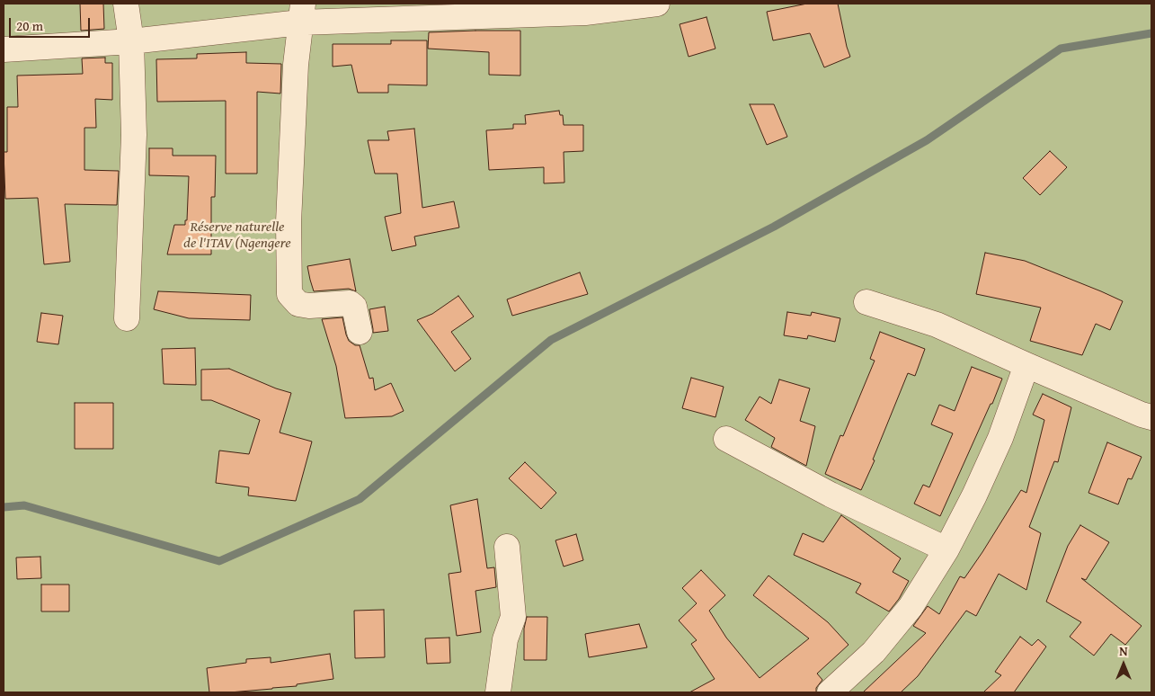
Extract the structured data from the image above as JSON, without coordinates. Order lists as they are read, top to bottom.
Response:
{
  "parks": ["Réserve naturelle de l'ITAV (Ngengere"],
  "scale_bar": "20 m",
  "north": "top"
}
